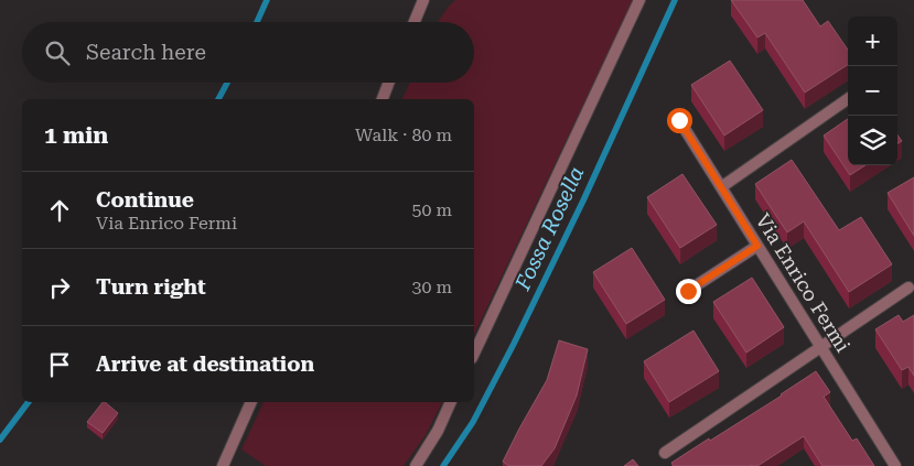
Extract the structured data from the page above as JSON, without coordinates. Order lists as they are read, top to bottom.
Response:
{
  "streets": {
    "street": ["Via Enrico Fermi"]
  },
  "water": ["Fossa Rosella"],
  "page": {
    "map_buttons": ["+", "−"],
    "search": "Search here",
    "heading": ["1 min", "Walk · 80 m"],
    "list": [
      ["Continue", "Via Enrico Fermi", "50 m"],
      ["Turn right", "30 m"],
      "Arrive at destination"
    ]
  }
}
